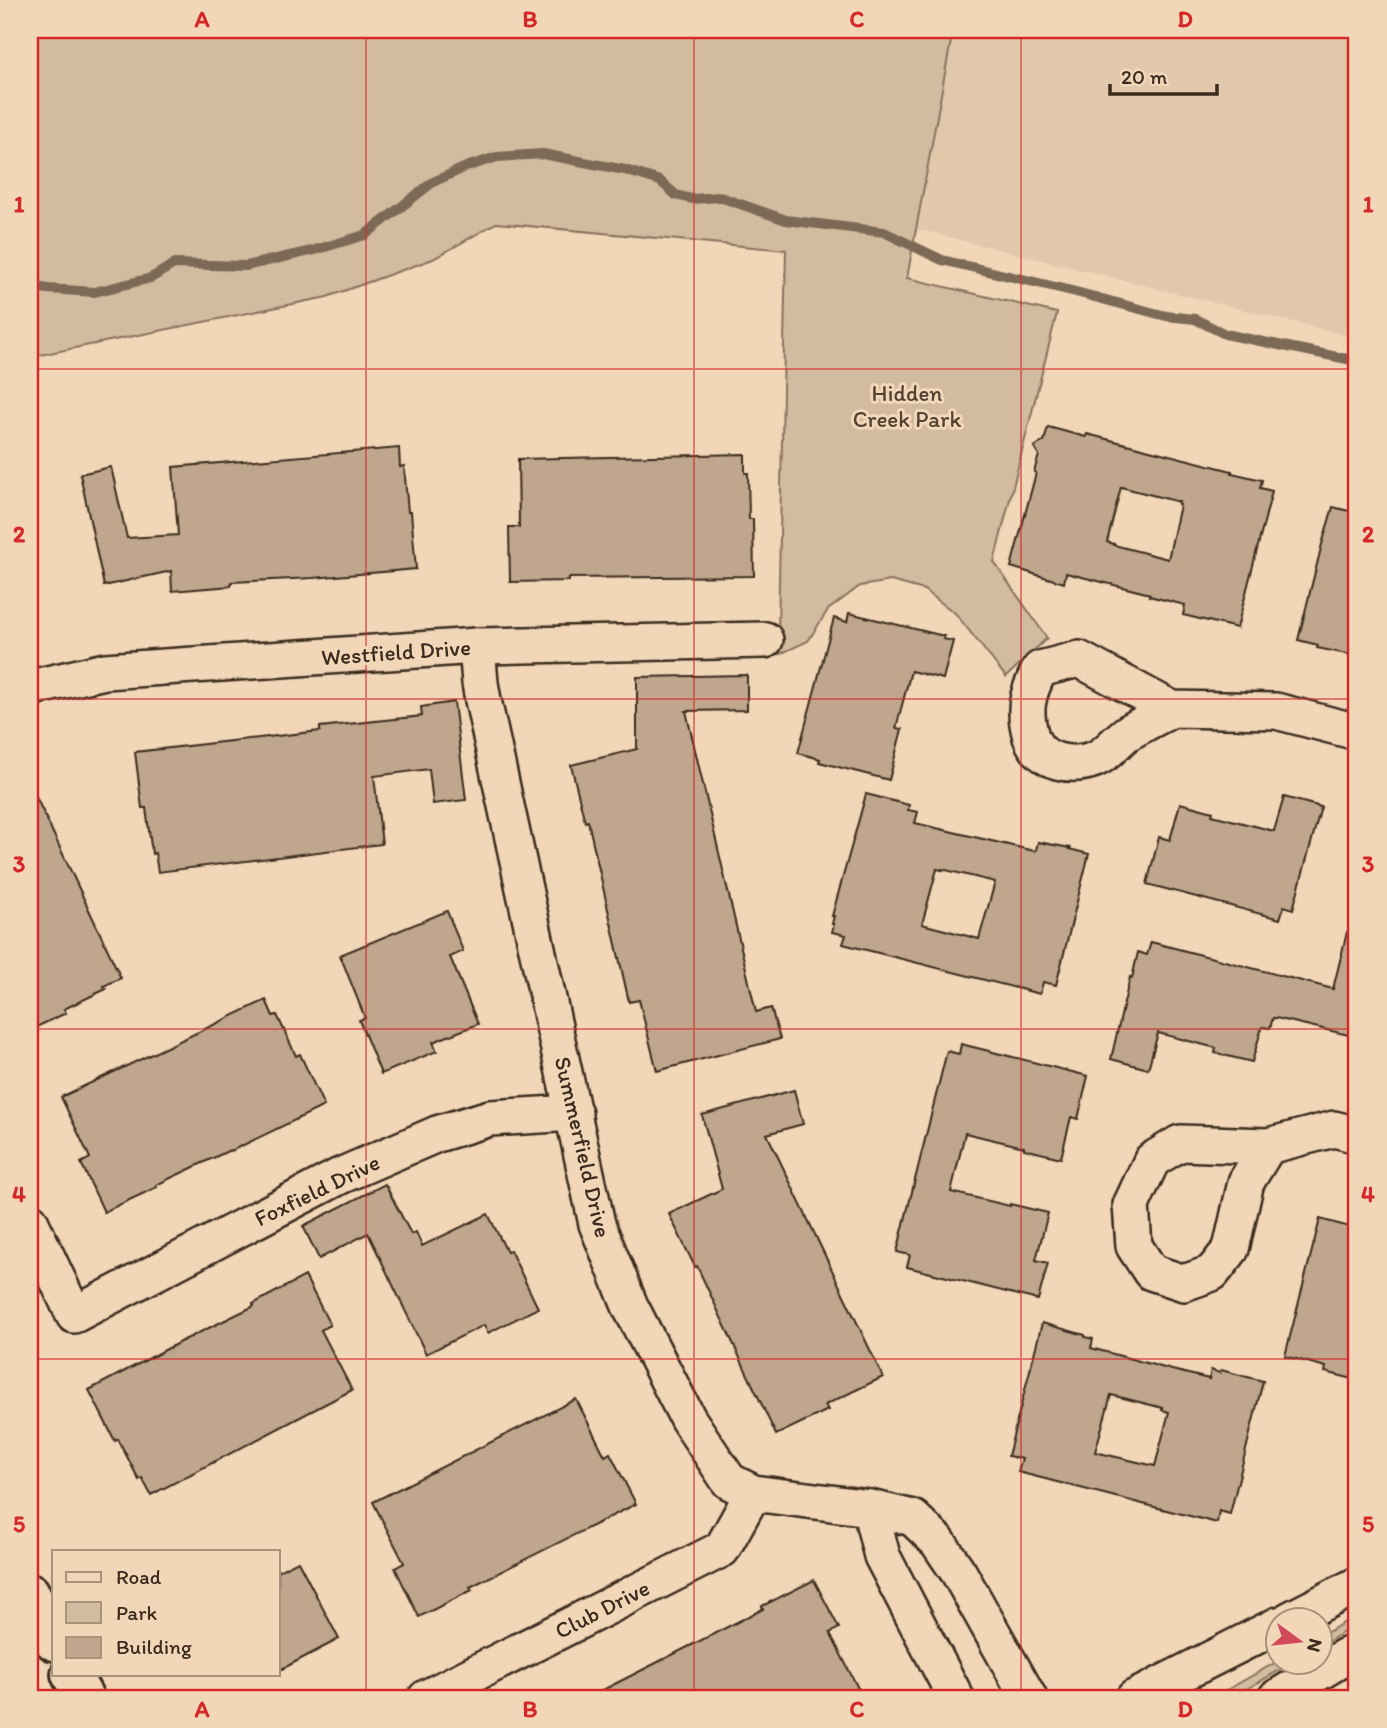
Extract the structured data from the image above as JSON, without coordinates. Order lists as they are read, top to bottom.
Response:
{
  "streets": {
    "street": [
      "Westfield Drive",
      "Summerfield Drive",
      "Foxfield Drive",
      "Club Drive"
    ]
  },
  "crossings": [
    ["Westfield Drive", "Summerfield Drive"],
    ["Summerfield Drive", "Foxfield Drive"],
    ["Summerfield Drive", "Club Drive"]
  ],
  "parks": ["Hidden Creek Park"],
  "legend": ["Road", "Park", "Building"],
  "scale_bar": "20 m",
  "north": "right",
  "grid": {
    "columns": [
      "A",
      "B",
      "C",
      "D"
    ],
    "rows": [
      "1",
      "2",
      "3",
      "4",
      "5"
    ]
  }
}
